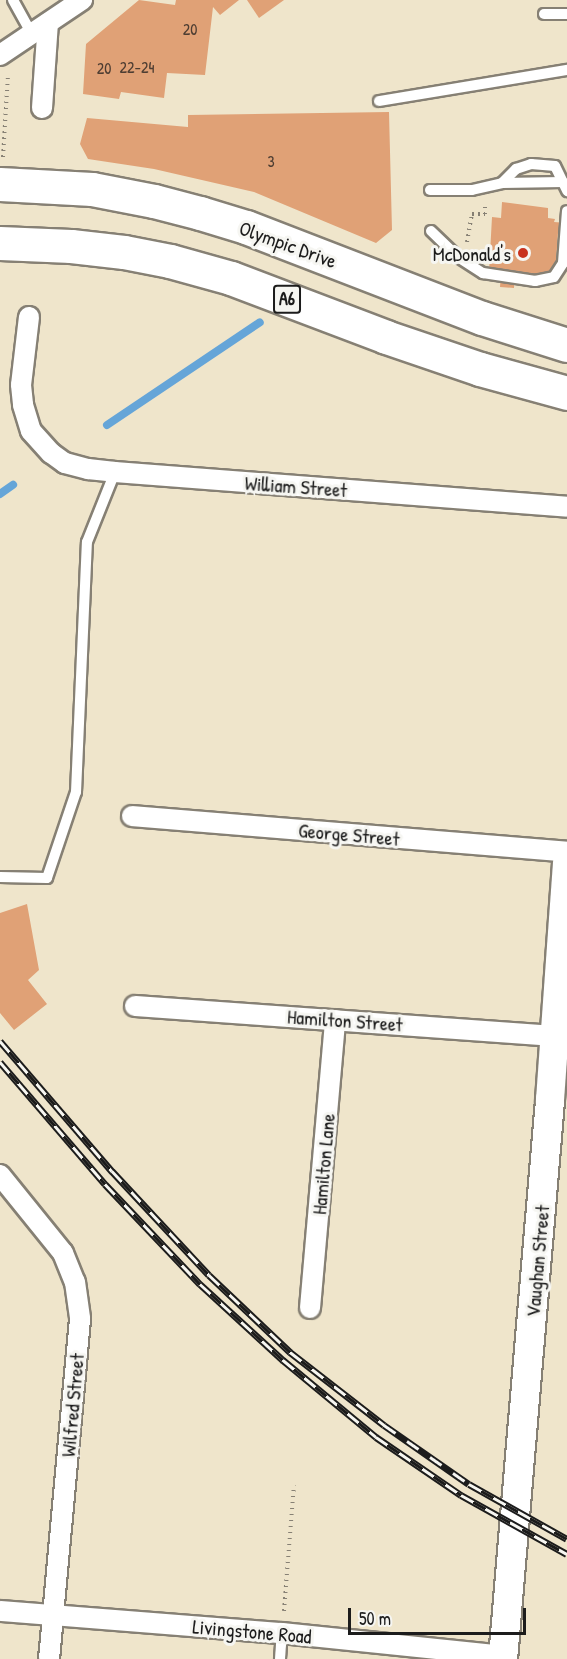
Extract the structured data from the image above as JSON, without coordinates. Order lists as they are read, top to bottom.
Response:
{
  "streets": {
    "highway": ["Olympic Drive", "A6"],
    "main road": ["Vaughan Street"],
    "street": [
      "William Street",
      "George Street",
      "Hamilton Street",
      "Hamilton Lane",
      "Wilfred Street",
      "Livingstone Road"
    ]
  },
  "crossings": [
    ["Hamilton Street", "Hamilton Lane"],
    ["Hamilton Street", "Vaughan Street"],
    ["Vaughan Street", "Livingstone Road"],
    ["Wilfred Street", "Livingstone Road"]
  ],
  "places": ["McDonald's"],
  "house_numbers": [
    "20",
    "22-24",
    "20",
    "3"
  ],
  "scale_bar": "50 m"
}
